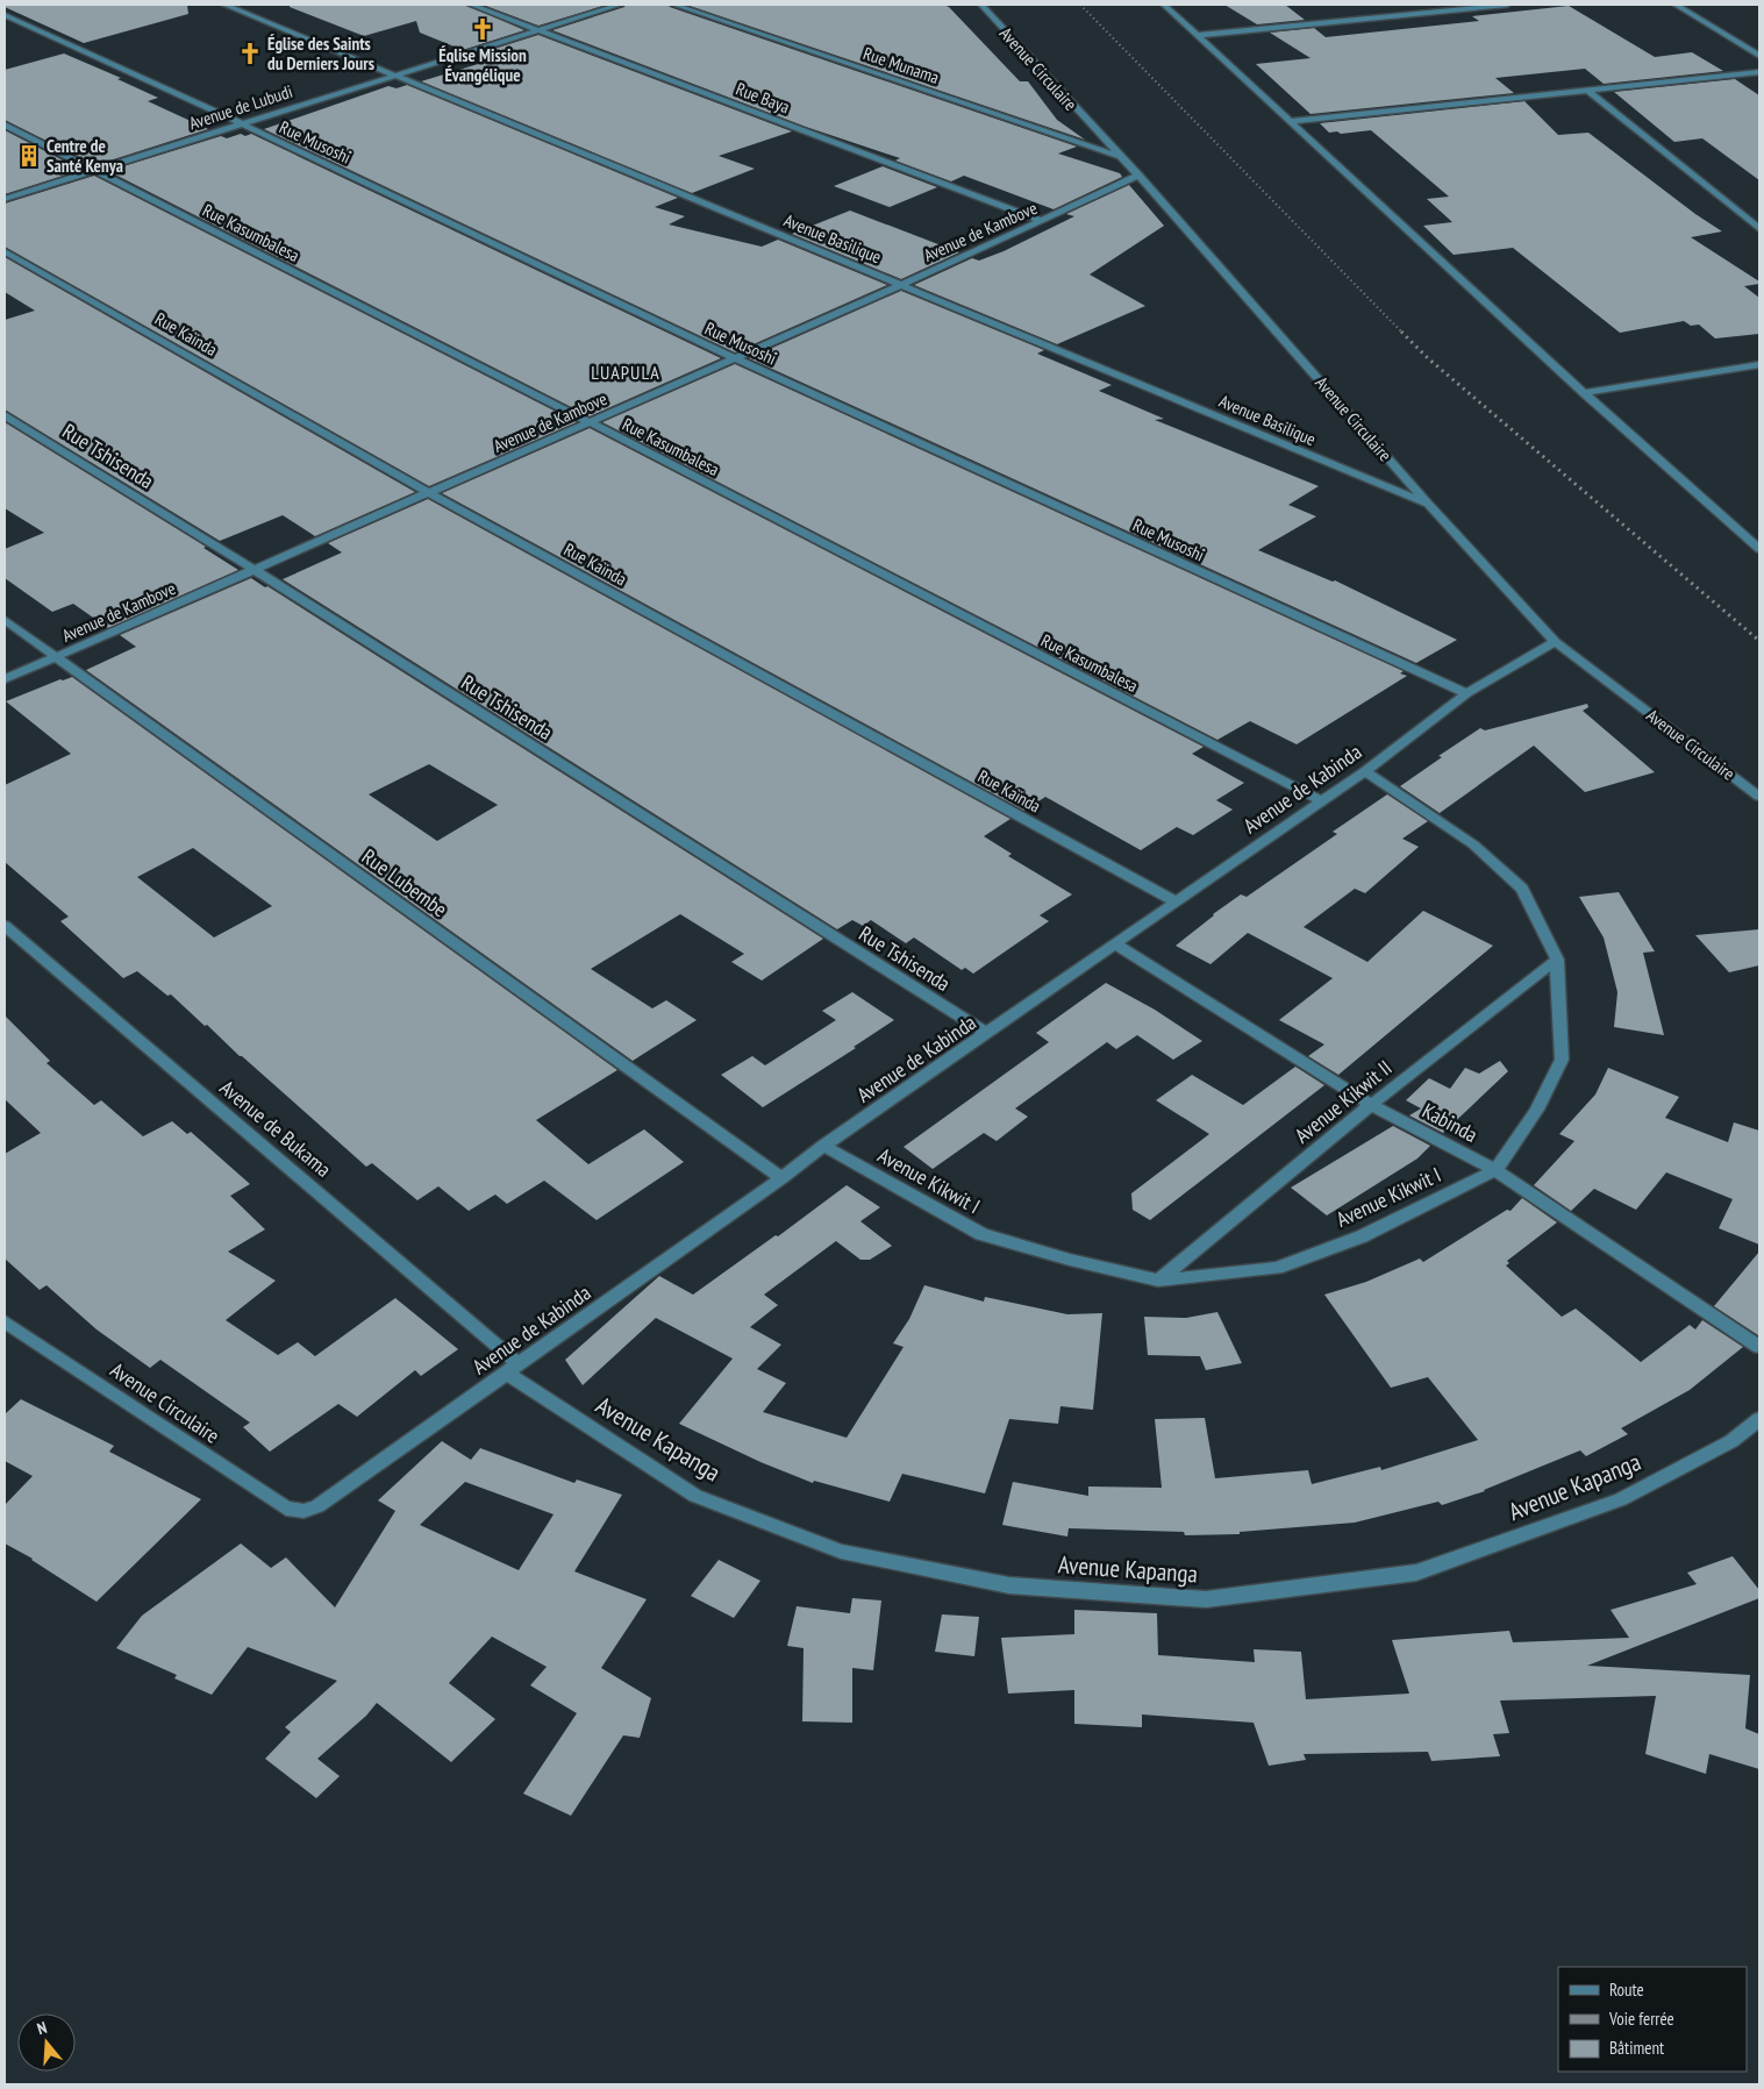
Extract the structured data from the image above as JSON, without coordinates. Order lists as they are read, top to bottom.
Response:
{
  "streets": {
    "street": [
      "Rue Munama",
      "Avenue Circulaire",
      "Rue Baya",
      "Avenue de Lubudi",
      "Rue Musoshi",
      "Avenue de Kambove",
      "Rue Kasumbalesa",
      "Avenue Basilique",
      "Rue Kaïnda",
      "Rue Tshisenda",
      "Avenue de Kabinda",
      "Rue Lubembe",
      "Avenue Kikwit II",
      "Kabinda",
      "Avenue de Bukama",
      "Avenue Kikwit I",
      "Avenue Kapanga"
    ]
  },
  "crossings": [
    ["Rue Munama", "Avenue Circulaire"],
    ["Avenue Circulaire", "Avenue de Kambove"],
    ["Avenue Circulaire", "Avenue Basilique"],
    ["Avenue Circulaire", "Avenue de Kabinda"],
    ["Rue Baya", "Avenue de Lubudi"],
    ["Rue Baya", "Avenue de Kambove"],
    ["Avenue de Lubudi", "Rue Musoshi"],
    ["Avenue de Lubudi", "Rue Kasumbalesa"],
    ["Avenue de Lubudi", "Avenue Basilique"],
    ["Rue Musoshi", "Avenue de Kambove"],
    ["Rue Musoshi", "Avenue de Kabinda"],
    ["Avenue de Kambove", "Rue Kasumbalesa"],
    ["Avenue de Kambove", "Avenue Basilique"],
    ["Avenue de Kambove", "Rue Kaïnda"],
    ["Avenue de Kambove", "Rue Tshisenda"],
    ["Avenue de Kambove", "Rue Lubembe"],
    ["Rue Kasumbalesa", "Avenue de Kabinda"],
    ["Rue Kaïnda", "Avenue de Kabinda"],
    ["Rue Tshisenda", "Avenue de Kabinda"],
    ["Avenue de Kabinda", "Rue Lubembe"],
    ["Avenue de Kabinda", "Kabinda"],
    ["Avenue de Kabinda", "Avenue de Bukama"],
    ["Avenue de Kabinda", "Avenue Kikwit I"],
    ["Avenue de Kabinda", "Avenue Kapanga"],
    ["Avenue Kikwit II", "Kabinda"],
    ["Avenue Kikwit II", "Avenue Kikwit I"],
    ["Kabinda", "Avenue Kikwit I"],
    ["Avenue de Bukama", "Avenue Kapanga"]
  ],
  "districts": ["LUAPULA"],
  "places": {
    "church": ["Église Mission Évangélique", "Église des Saints du Derniers Jours"],
    "building": ["Centre de Santé Kenya"]
  },
  "legend": ["Route", "Voie ferrée", "Bâtiment"],
  "north": "top"
}
